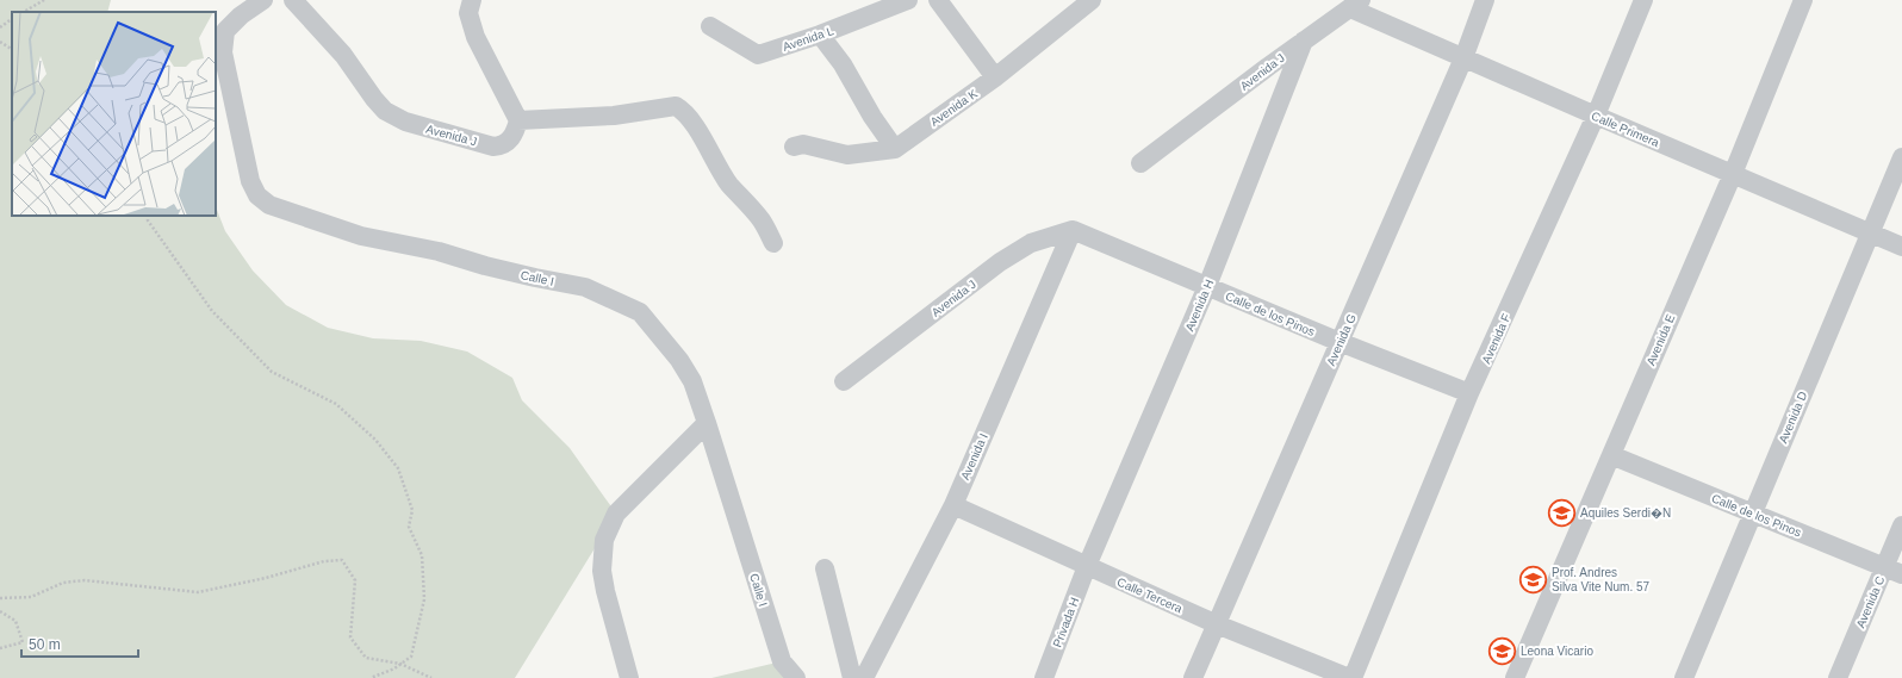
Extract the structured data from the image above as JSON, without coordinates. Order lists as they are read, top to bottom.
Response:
{
  "streets": {
    "street": [
      "Avenida L",
      "Avenida J",
      "Avenida K",
      "Calle Primera",
      "Calle I",
      "Avenida H",
      "Calle de los Pinos",
      "Avenida F",
      "Avenida G",
      "Avenida E",
      "Avenida D",
      "Avenida I",
      "Calle Tercera",
      "Avenida C",
      "Privada H"
    ]
  },
  "crossings": [
    ["Avenida J", "Calle Primera"],
    ["Avenida J", "Avenida H"],
    ["Avenida J", "Calle de los Pinos"],
    ["Avenida J", "Avenida I"],
    ["Calle Primera", "Avenida F"],
    ["Calle Primera", "Avenida G"],
    ["Calle Primera", "Avenida E"],
    ["Calle Primera", "Avenida D"],
    ["Avenida H", "Calle de los Pinos"],
    ["Avenida H", "Calle Tercera"],
    ["Avenida H", "Privada H"],
    ["Calle de los Pinos", "Avenida F"],
    ["Calle de los Pinos", "Avenida G"],
    ["Calle de los Pinos", "Avenida E"],
    ["Calle de los Pinos", "Avenida D"],
    ["Calle de los Pinos", "Avenida I"],
    ["Calle de los Pinos", "Avenida C"],
    ["Avenida F", "Calle Tercera"],
    ["Avenida G", "Calle Tercera"],
    ["Avenida I", "Calle Tercera"],
    ["Calle Tercera", "Privada H"]
  ],
  "places": {
    "school or university": ["Aquiles Serdi�N", "Prof. Andres Silva Vite Num. 57", "Leona Vicario"]
  },
  "scale_bar": "50 m"
}
